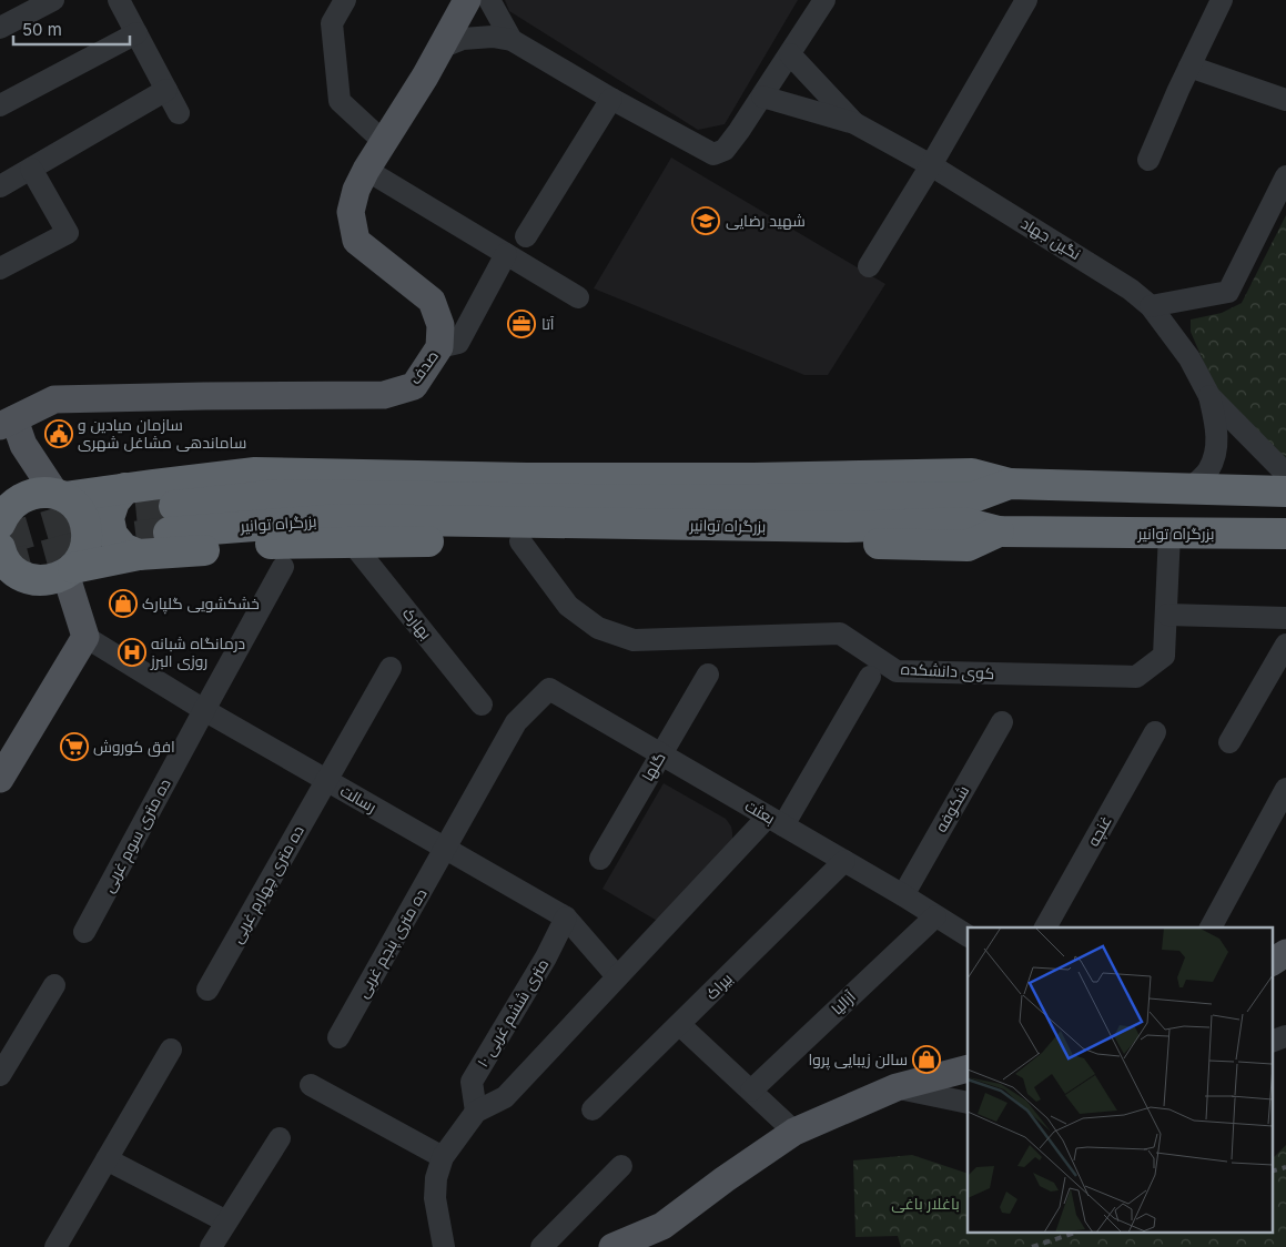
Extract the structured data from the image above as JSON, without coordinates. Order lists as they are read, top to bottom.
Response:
{
  "streets": {
    "highway": ["بزرگراه توانیر"],
    "main road": ["صدف"],
    "street": [
      "نگین جهاد",
      "بهارک",
      "کوی دانشکده",
      "گلها",
      "رسالت",
      "شکوفه",
      "بعثت",
      "غنچه",
      "ده متری سوم غربی",
      "ده متری چهارم غربی",
      "ده متری پنجم غربی",
      "بیراک",
      "آزالیا",
      "۱۰ متری ششم غربی"
    ]
  },
  "crossings": [
    ["بزرگراه توانیر", "کوی دانشکده"],
    ["گلها", "بعثت"],
    ["رسالت", "ده متری سوم غربی"],
    ["رسالت", "ده متری چهارم غربی"],
    ["رسالت", "ده متری پنجم غربی"],
    ["رسالت", "۱۰ متری ششم غربی"],
    ["شکوفه", "بعثت"],
    ["بعثت", "ده متری پنجم غربی"],
    ["بعثت", "بیراک"],
    ["بعثت", "آزالیا"]
  ],
  "parks": ["باغلار باغی"],
  "places": {
    "school or university": ["شهید رضایی"],
    "office": ["آتا"],
    "public building": ["سازمان میادین و ساماندهی مشاغل شهری"],
    "shop": ["خشکشویی گلپارک", "سالن زيبايى پروا"],
    "hospital": ["درمانگاه شبانه روزی البرز"],
    "supermarket": ["افق کوروش"]
  },
  "scale_bar": "50 m"
}
